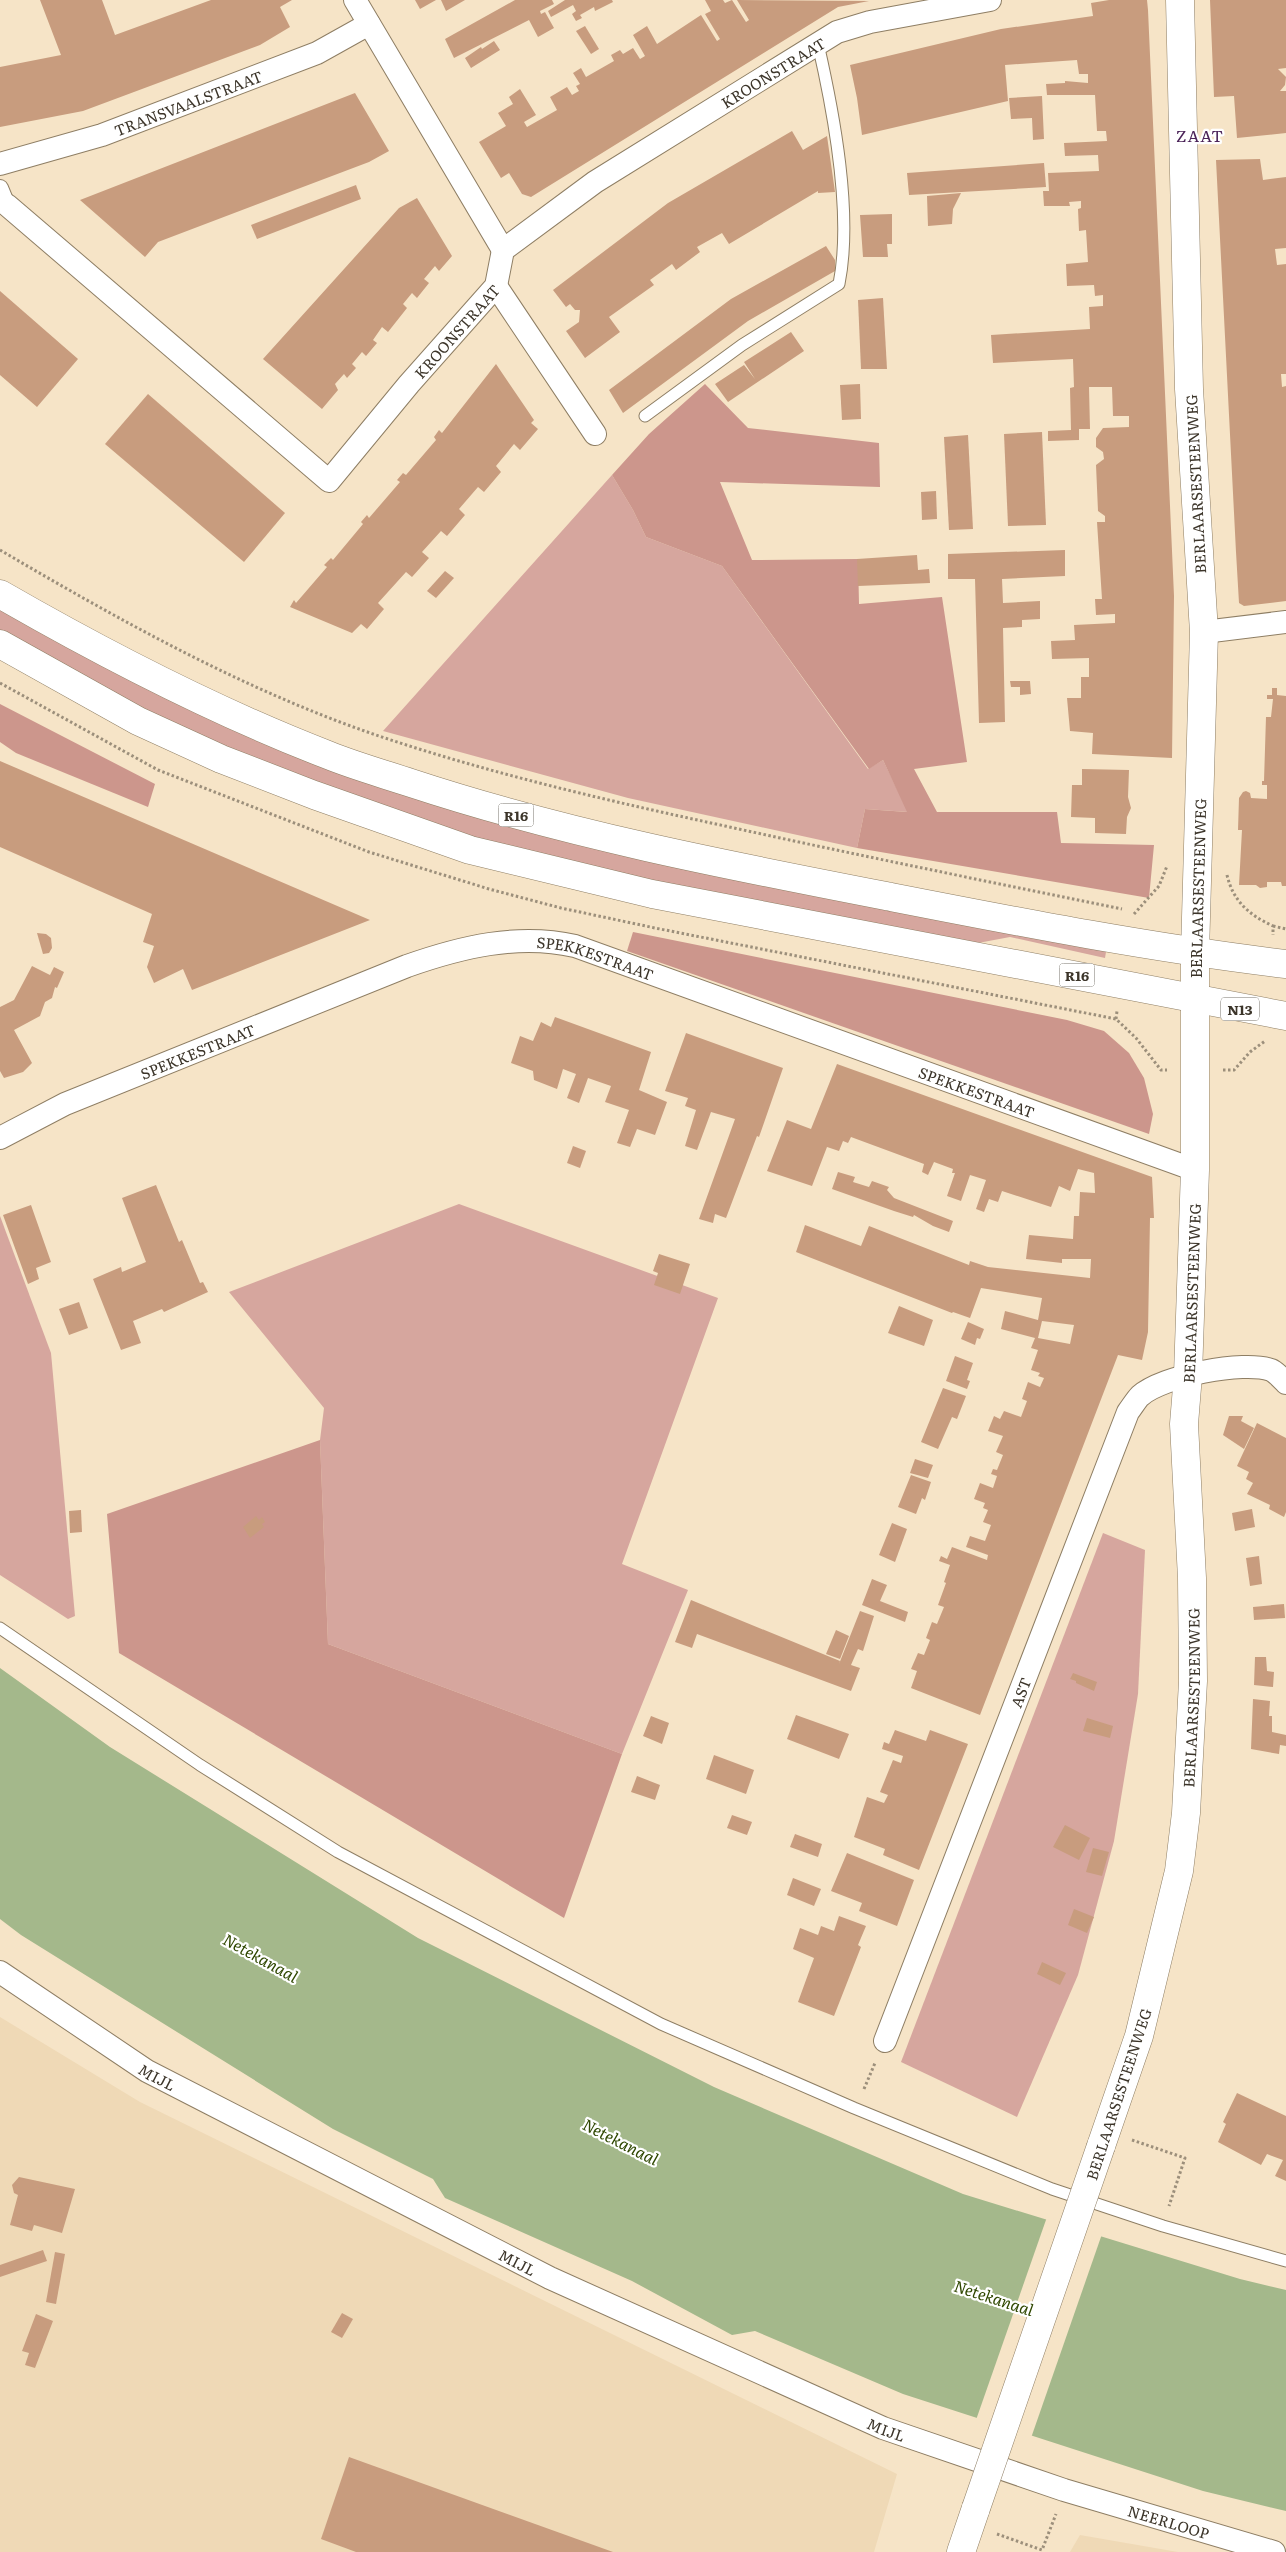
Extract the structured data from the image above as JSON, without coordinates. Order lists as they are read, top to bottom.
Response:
{
  "streets": {
    "main road": ["BERLAARSESTEENWEG", "R16", "N13"],
    "street": [
      "KROONSTRAAT",
      "TRANSVAALSTRAAT",
      "SPEKKESTRAAT",
      "AST",
      "MIJL",
      "NEERLOOP"
    ]
  },
  "crossings": [
    ["BERLAARSESTEENWEG", "R16"],
    ["BERLAARSESTEENWEG", "SPEKKESTRAAT"],
    ["BERLAARSESTEENWEG", "N13"],
    ["BERLAARSESTEENWEG", "AST"],
    ["R16", "N13"],
    ["MIJL", "NEERLOOP"]
  ],
  "districts": ["ZAAT"],
  "water": ["Netekanaal"]
}
